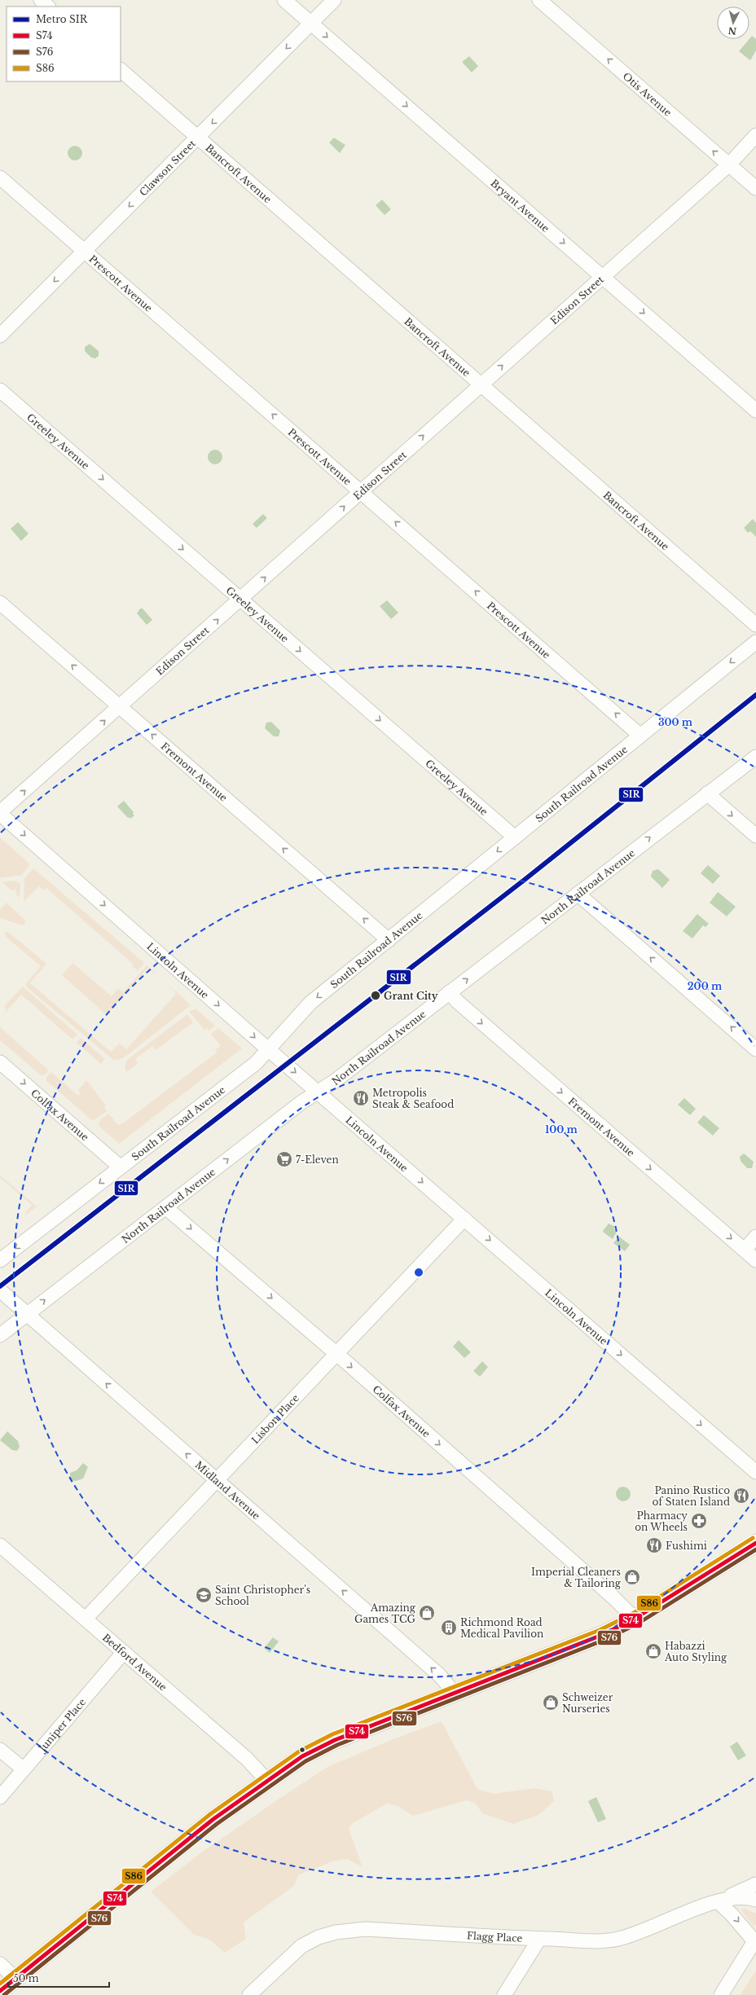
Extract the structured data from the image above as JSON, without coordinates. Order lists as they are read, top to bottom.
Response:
{
  "streets": {
    "street": [
      "Otis Avenue",
      "Clawson Street",
      "Bancroft Avenue",
      "Bryant Avenue",
      "Prescott Avenue",
      "Edison Street",
      "Greeley Avenue",
      "Fremont Avenue",
      "South Railroad Avenue",
      "North Railroad Avenue",
      "Lincoln Avenue",
      "Colfax Avenue",
      "Lisbon Place",
      "Midland Avenue",
      "Bedford Avenue",
      "Juniper Place",
      "Flagg Place"
    ]
  },
  "crossings": [
    ["Otis Avenue", "Edison Street"],
    ["Clawson Street", "Bancroft Avenue"],
    ["Clawson Street", "Bryant Avenue"],
    ["Clawson Street", "Prescott Avenue"],
    ["Bancroft Avenue", "Edison Street"],
    ["Bryant Avenue", "Edison Street"],
    ["Prescott Avenue", "Edison Street"],
    ["Prescott Avenue", "South Railroad Avenue"],
    ["Edison Street", "Greeley Avenue"],
    ["Edison Street", "Fremont Avenue"],
    ["Edison Street", "Lincoln Avenue"],
    ["Greeley Avenue", "South Railroad Avenue"],
    ["Fremont Avenue", "South Railroad Avenue"],
    ["Fremont Avenue", "North Railroad Avenue"],
    ["South Railroad Avenue", "Lincoln Avenue"],
    ["South Railroad Avenue", "Colfax Avenue"],
    ["North Railroad Avenue", "Lincoln Avenue"],
    ["North Railroad Avenue", "Colfax Avenue"],
    ["North Railroad Avenue", "Midland Avenue"],
    ["Lincoln Avenue", "Lisbon Place"],
    ["Colfax Avenue", "Lisbon Place"],
    ["Lisbon Place", "Midland Avenue"],
    ["Lisbon Place", "Bedford Avenue"],
    ["Bedford Avenue", "Juniper Place"]
  ],
  "one_way": [
    "Otis Avenue",
    "Clawson Street",
    "Bryant Avenue",
    "Prescott Avenue",
    "Edison Street",
    "Greeley Avenue",
    "South Railroad Avenue",
    "North Railroad Avenue",
    "Lincoln Avenue",
    "Colfax Avenue",
    "Midland Avenue"
  ],
  "places": {
    "other": ["Grant City"],
    "restaurant": ["Metropolis Steak & Seafood", "Panino Rustico of Staten Island", "Fushimi"],
    "supermarket": ["7-Eleven"],
    "pharmacy": ["Pharmacy on Wheels"],
    "shop": [
      "Imperial Cleaners & Tailoring",
      "Amazing Games TCG",
      "Habazzi Auto Styling",
      "Schweizer Nurseries"
    ],
    "school or university": ["Saint Christopher's School"],
    "building": ["Richmond Road Medical Pavilion"]
  },
  "lines": [
    "metro line SIR",
    "transit line S86",
    "transit line S74",
    "transit line S76"
  ],
  "legend": [
    "Metro SIR",
    "S74",
    "S76",
    "S86"
  ],
  "scale_bar": "50 m",
  "north": "bottom",
  "rings": ["300 m", "200 m", "100 m"]
}
